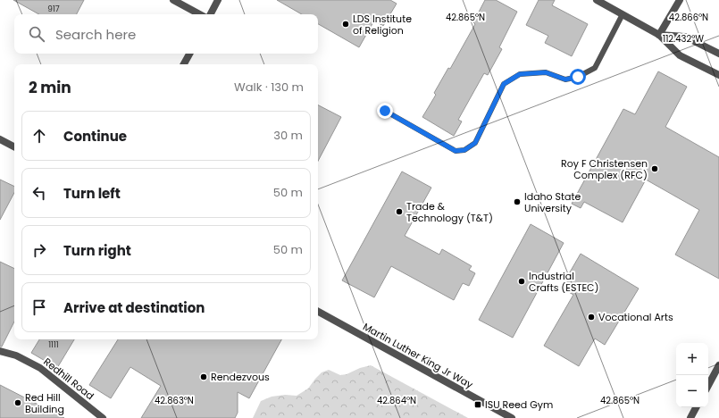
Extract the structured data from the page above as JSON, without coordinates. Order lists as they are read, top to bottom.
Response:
{
  "streets": {
    "street": ["Martin Luther King Jr Way", "Redhill Road"]
  },
  "places": {
    "other": [
      "LDS Institute of Religion",
      "Roy F Christensen Complex (RFC)",
      "Idaho State University",
      "Trade & Technology (T&T)",
      "Industrial Crafts (ESTEC)",
      "Vocational Arts",
      "Rendezvous",
      "Red Hill Building"
    ],
    "transit": ["ISU Reed Gym"]
  },
  "house_numbers": ["917", "1111"],
  "page": {
    "search": "Search here",
    "heading": ["2 min", "Walk · 130 m"],
    "list": [
      ["Continue", "30 m"],
      ["Turn left", "50 m"],
      ["Turn right", "50 m"],
      "Arrive at destination"
    ],
    "map_buttons": ["+", "−"]
  },
  "coordinates": [
    "42.866°N",
    "42.865°N",
    "112.432°W",
    "42.863°N",
    "42.864°N"
  ]
}
